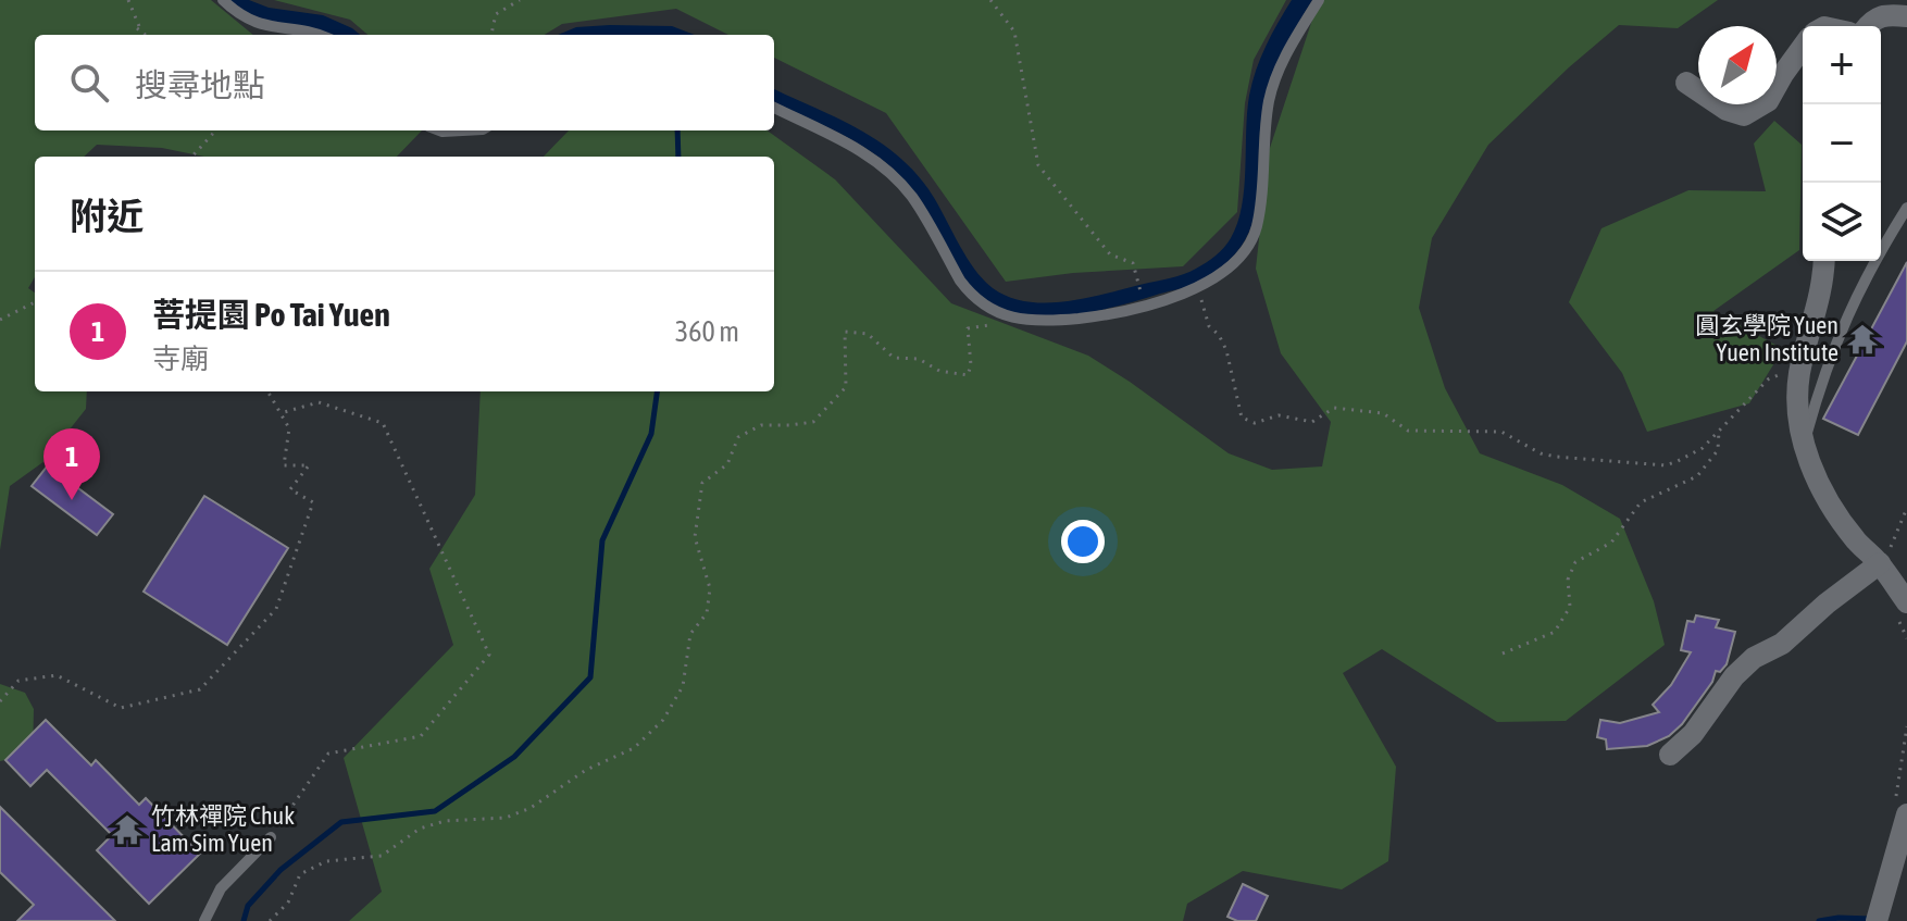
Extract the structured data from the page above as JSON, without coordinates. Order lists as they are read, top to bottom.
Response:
{
  "places": {
    "temple": ["圓玄學院 Yuen Yuen Institute", "竹林禪院 Chuk Lam Sim Yuen"]
  },
  "north": "top right",
  "page": {
    "map_buttons": ["+", "−"],
    "search": "搜尋地點",
    "heading": "附近",
    "list": [
      {
        "mark": "1",
        "name": "菩提園 Po Tai Yuen",
        "note": "寺廟",
        "value": "360 m"
      }
    ],
    "pins": "1"
  }
}
